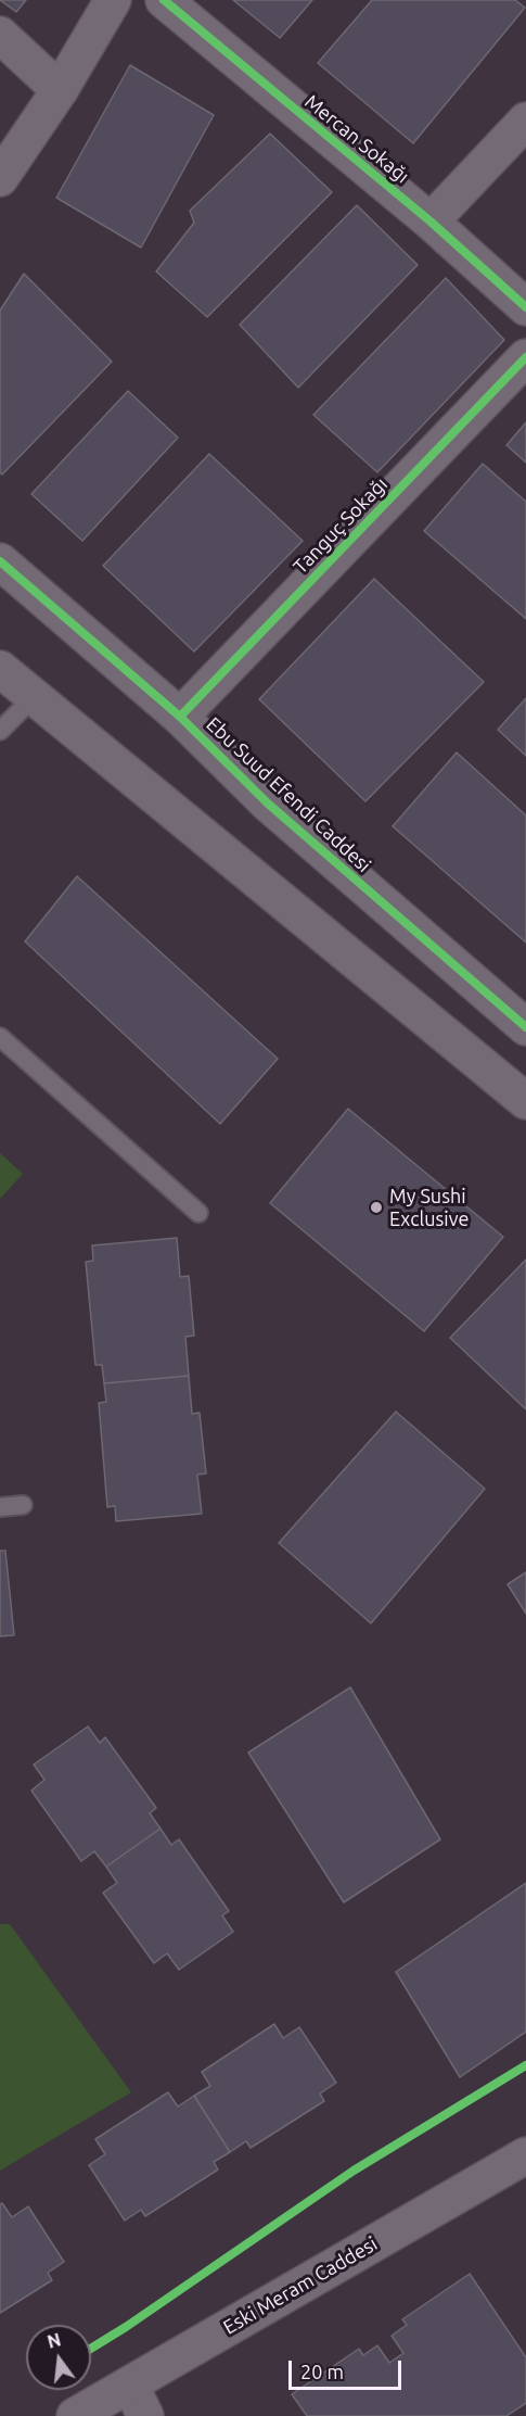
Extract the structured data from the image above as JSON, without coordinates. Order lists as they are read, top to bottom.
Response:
{
  "streets": {
    "street": [
      "Mercan Sokağı",
      "Tanguç Sokağı",
      "Ebu Suud Efendi Caddesi",
      "Eski Meram Caddesi"
    ]
  },
  "crossings": [
    ["Tanguç Sokağı", "Ebu Suud Efendi Caddesi"]
  ],
  "places": ["My Sushi Exclusive"],
  "scale_bar": "20 m",
  "north": "top"
}
